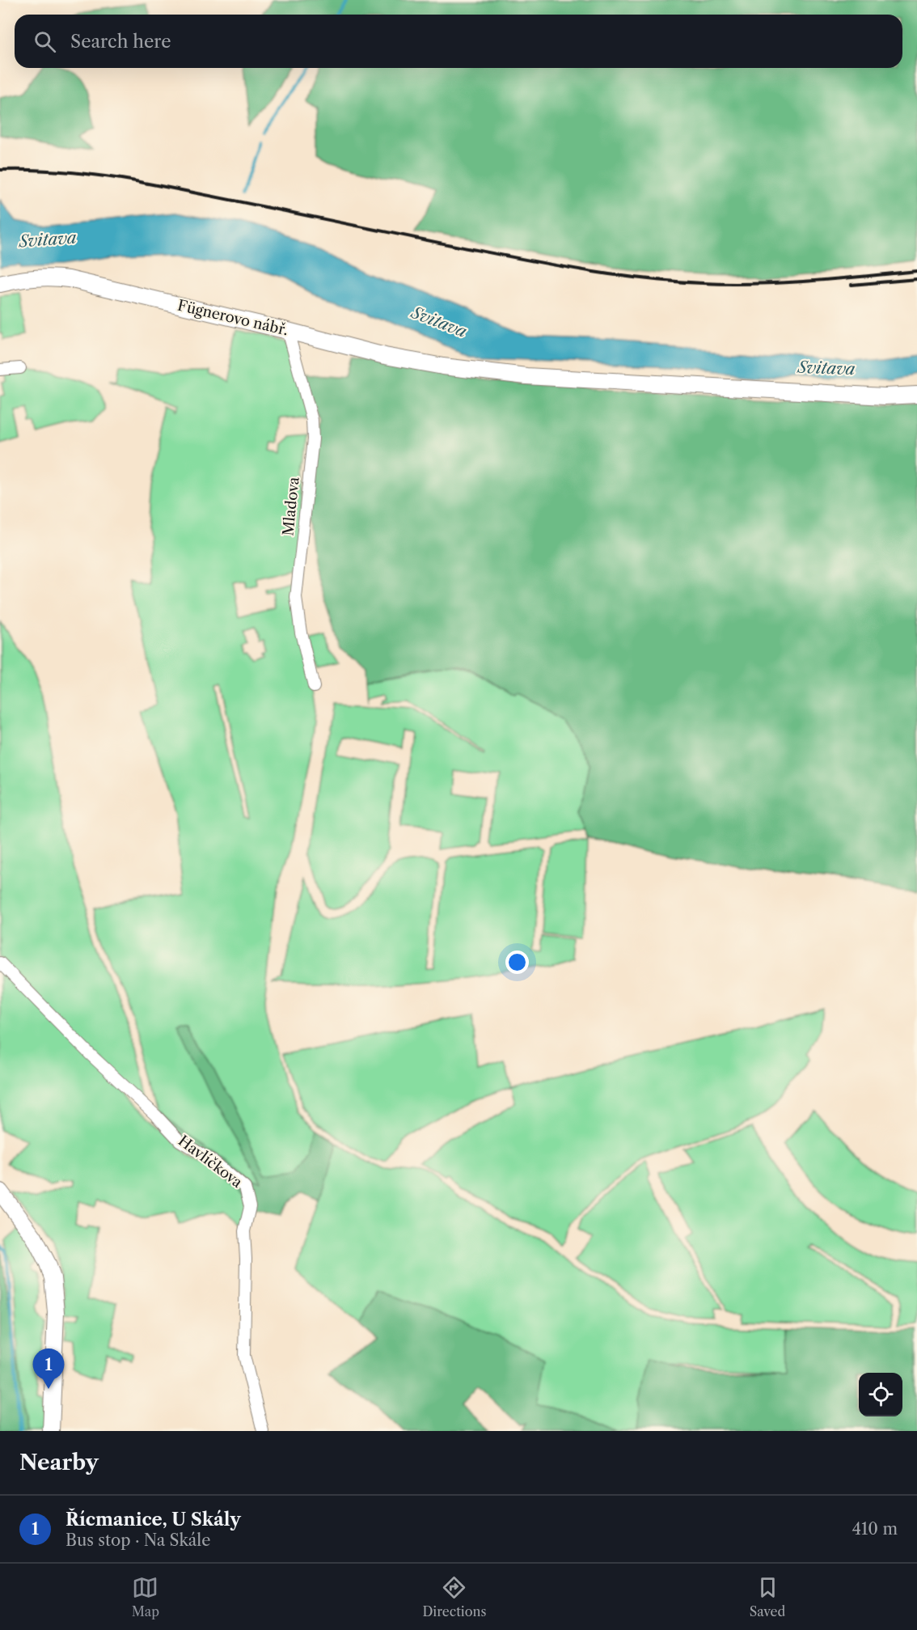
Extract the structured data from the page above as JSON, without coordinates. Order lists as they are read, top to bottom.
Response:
{
  "streets": {
    "street": ["Fügnerovo nábř.", "Mladova", "Havlíčkova"]
  },
  "crossings": [
    ["Fügnerovo nábř.", "Mladova"]
  ],
  "water": ["Svitava"],
  "page": {
    "search": "Search here",
    "pins": "1",
    "heading": "Nearby",
    "list": [
      {
        "mark": "1",
        "name": "Řícmanice, U Skály",
        "note": "Bus stop · Na Skále",
        "value": "410 m"
      }
    ],
    "nav": ["Map", "Directions", "Saved"]
  }
}
